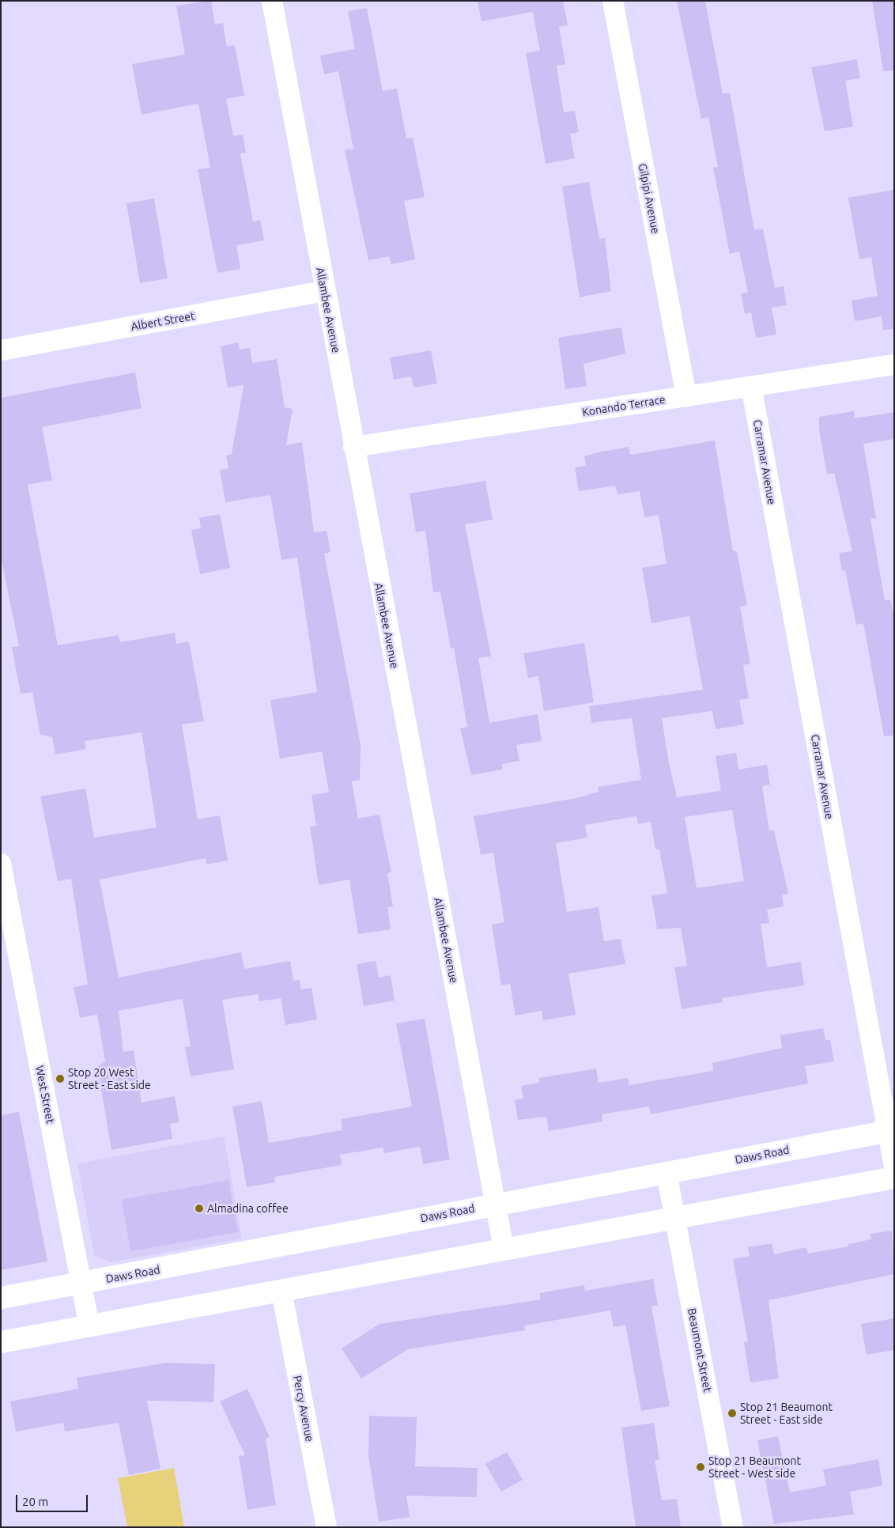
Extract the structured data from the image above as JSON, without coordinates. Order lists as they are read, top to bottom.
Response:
{
  "streets": {
    "main road": ["Daws Road"],
    "street": [
      "Gilpipi Avenue",
      "Allambee Avenue",
      "Albert Street",
      "Konando Terrace",
      "Carramar Avenue",
      "West Street",
      "Beaumont Street",
      "Percy Avenue"
    ]
  },
  "crossings": [
    ["Gilpipi Avenue", "Konando Terrace"],
    ["Allambee Avenue", "Albert Street"],
    ["Allambee Avenue", "Konando Terrace"],
    ["Allambee Avenue", "Daws Road"],
    ["Konando Terrace", "Carramar Avenue"],
    ["Carramar Avenue", "Daws Road"],
    ["West Street", "Daws Road"],
    ["Daws Road", "Beaumont Street"]
  ],
  "places": [
    "Stop 20 West Street - East side",
    "Almadina coffee",
    "Stop 21 Beaumont Street - East side",
    "Stop 21 Beaumont Street - West side"
  ],
  "scale_bar": "20 m"
}
